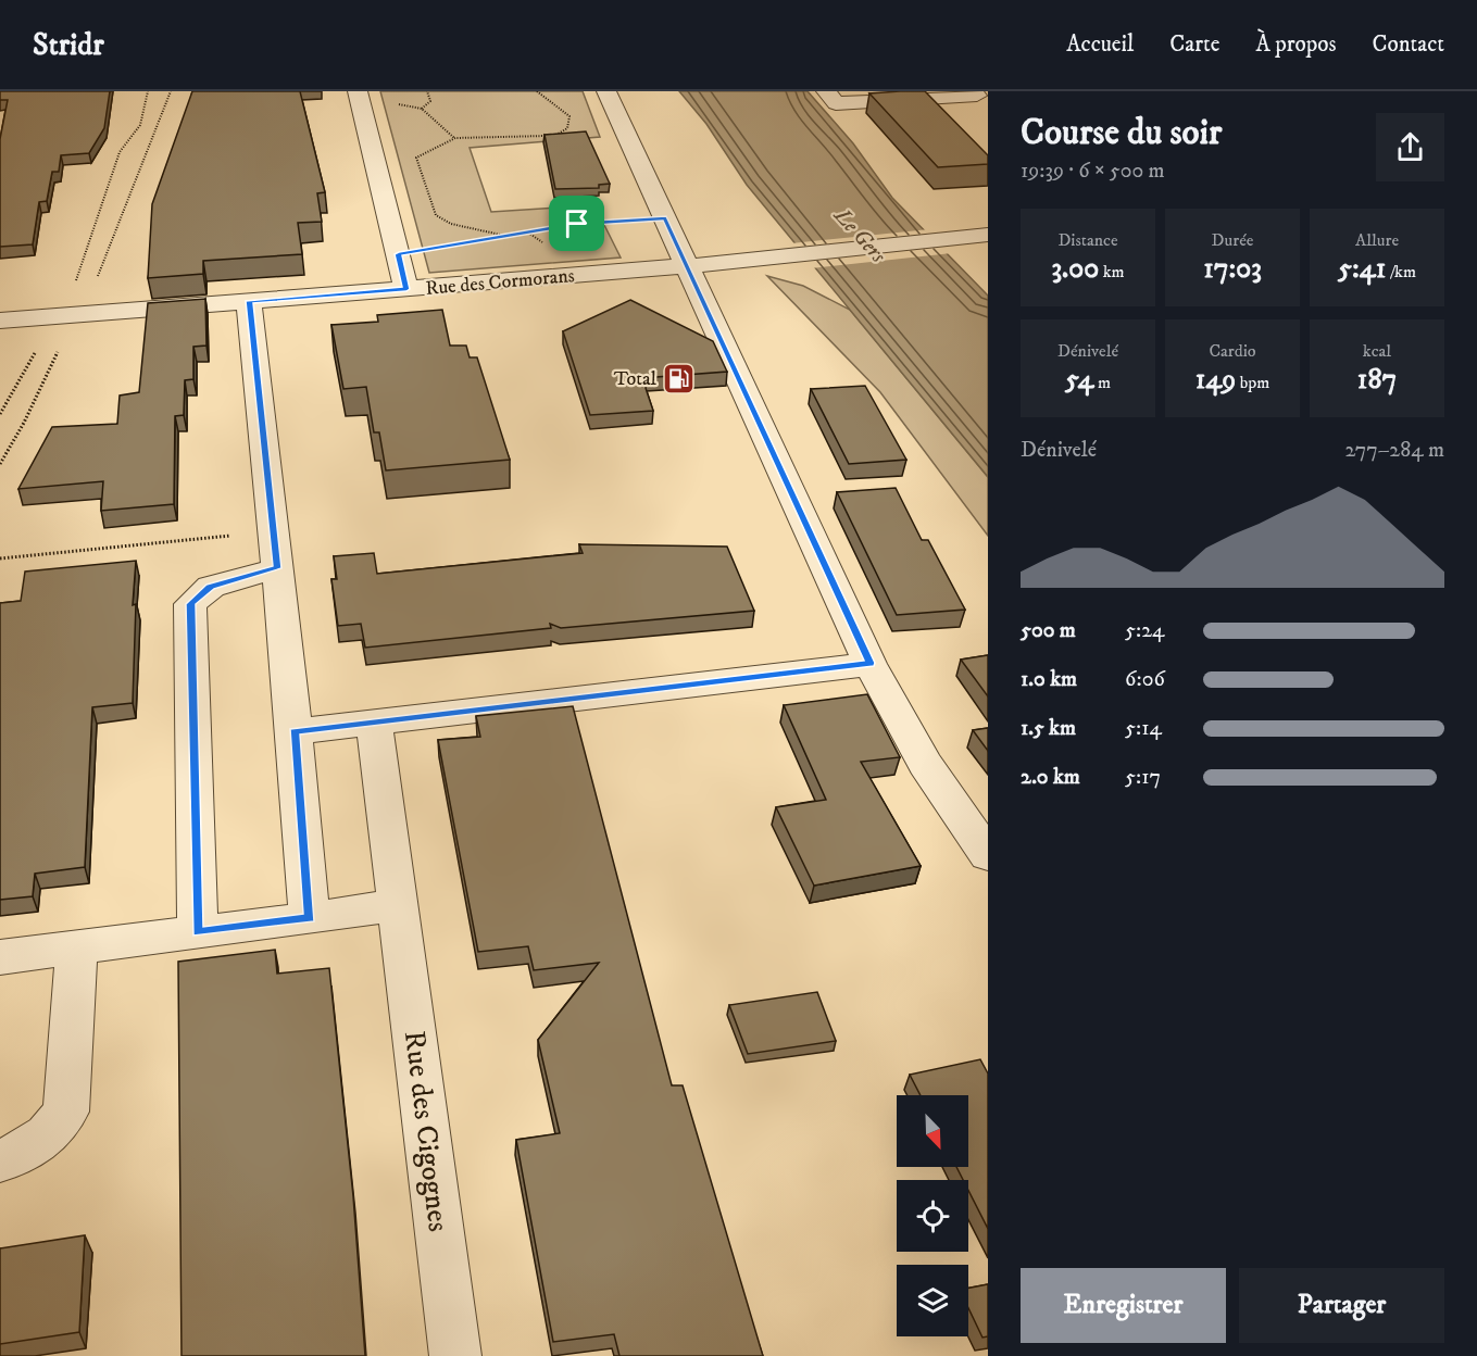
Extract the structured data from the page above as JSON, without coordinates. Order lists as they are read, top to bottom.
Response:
{
  "streets": {
    "street": ["Rue des Cormorans", "Rue des Cigognes"]
  },
  "water": ["Le Gers"],
  "places": {
    "fuel station": ["Total"]
  },
  "north": "bottom right",
  "page": {
    "header": "Stridr",
    "nav": [
      "Accueil",
      "Carte",
      "À propos",
      "Contact"
    ],
    "heading": ["Course du soir", "19:39 · 6 × 500 m"],
    "stats": [
      ["Distance", "3.00 km"],
      ["Durée", "17:03"],
      ["Allure", "5:41 /km"],
      ["Dénivelé", "54 m"],
      ["Cardio", "149 bpm"],
      ["kcal", "187"]
    ],
    "chart": ["Dénivelé", "277–284 m"],
    "list": [
      {
        "name": "500 m",
        "note": "5:24"
      },
      {
        "name": "1.0 km",
        "note": "6:06"
      },
      {
        "name": "1.5 km",
        "note": "5:14"
      },
      {
        "name": "2.0 km",
        "note": "5:17"
      }
    ],
    "buttons": ["Enregistrer", "Partager"]
  }
}
